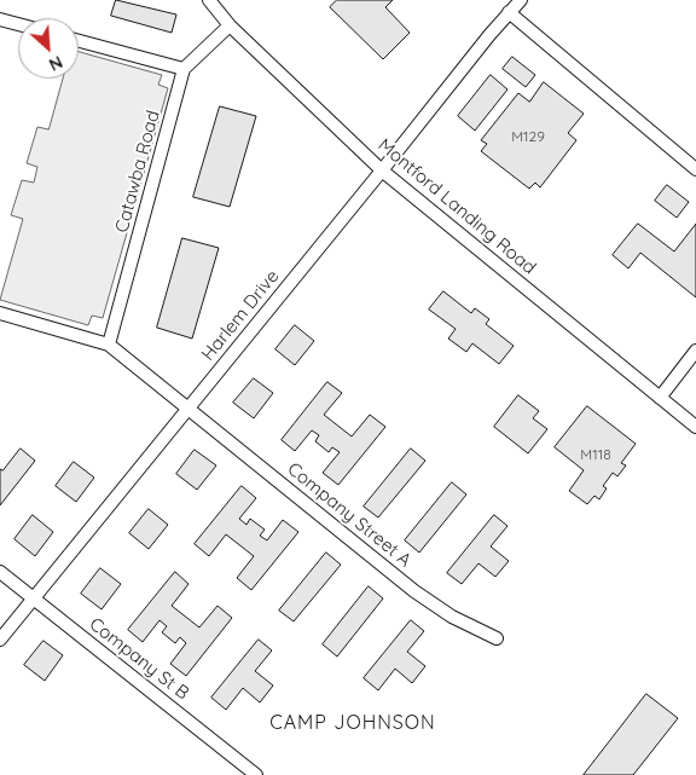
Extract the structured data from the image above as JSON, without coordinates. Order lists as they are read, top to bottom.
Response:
{
  "streets": {
    "street": [
      "Catawba Road",
      "Montford Landing Road",
      "Harlem Drive",
      "Company Street A",
      "Company St B"
    ]
  },
  "crossings": [
    ["Catawba Road", "Company Street A"],
    ["Montford Landing Road", "Harlem Drive"],
    ["Harlem Drive", "Company Street A"],
    ["Harlem Drive", "Company St B"]
  ],
  "districts": ["CAMP JOHNSON"],
  "house_numbers": ["M129", "M118"],
  "north": "bottom right"
}
